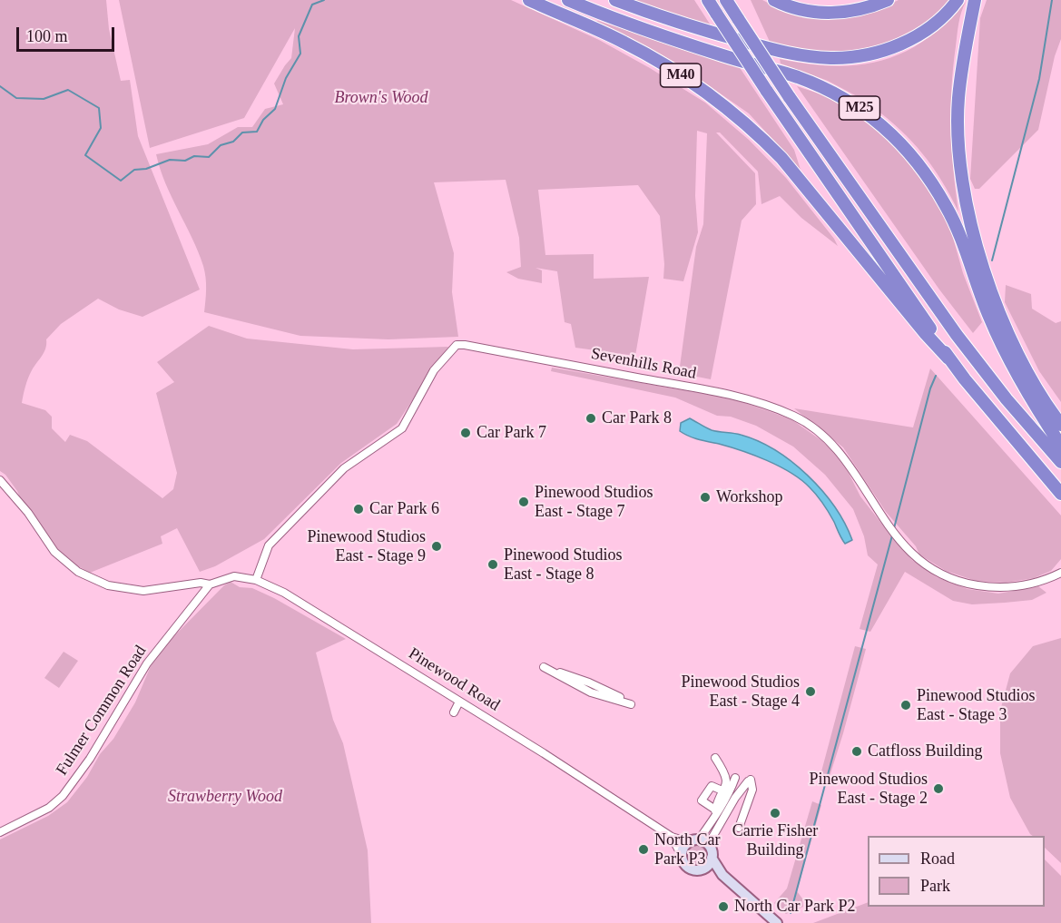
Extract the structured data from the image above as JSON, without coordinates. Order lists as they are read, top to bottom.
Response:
{
  "streets": {
    "highway": ["M40", "M25"],
    "street": ["Sevenhills Road", "Pinewood Road", "Fulmer Common Road"]
  },
  "crossings": [
    ["Sevenhills Road", "Pinewood Road"],
    ["Pinewood Road", "Fulmer Common Road"]
  ],
  "parks": ["Brown's Wood", "Strawberry Wood"],
  "places": [
    "Car Park 8",
    "Car Park 7",
    "Workshop",
    "Pinewood Studios East - Stage 7",
    "Car Park 6",
    "Pinewood Studios East - Stage 9",
    "Pinewood Studios East - Stage 8",
    "Pinewood Studios East - Stage 4",
    "Pinewood Studios East - Stage 3",
    "Catfloss Building",
    "Pinewood Studios East - Stage 2",
    "Carrie Fisher Building",
    "North Car Park P3",
    "North Car Park P2"
  ],
  "legend": ["Road", "Park"],
  "scale_bar": "100 m"
}
